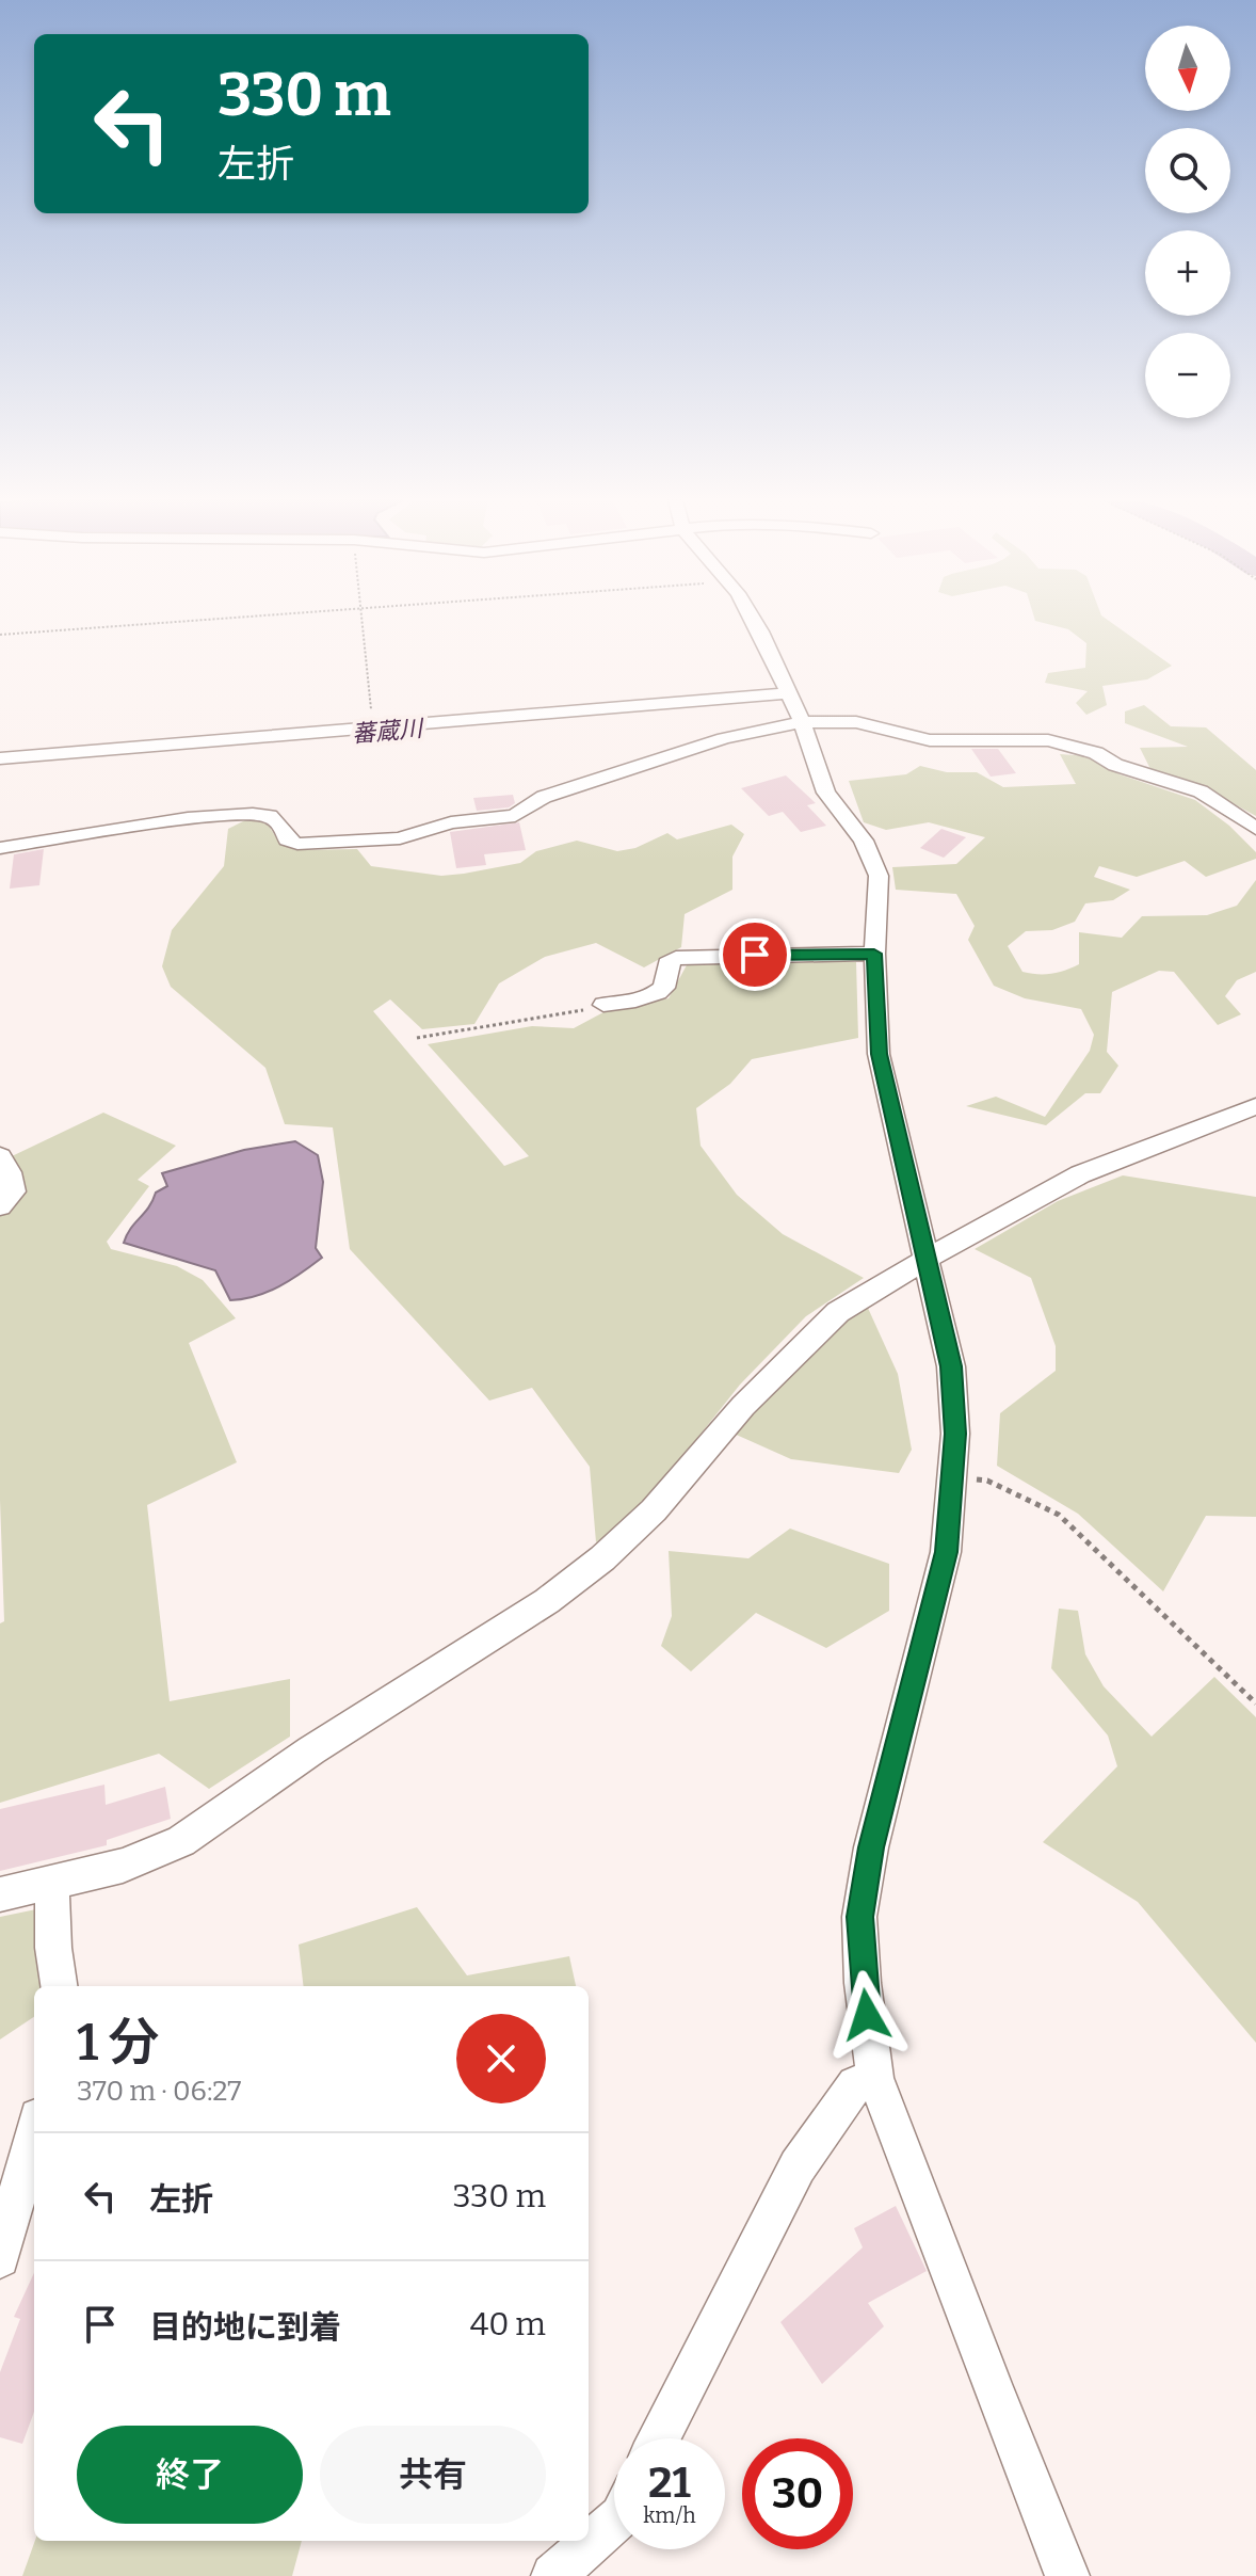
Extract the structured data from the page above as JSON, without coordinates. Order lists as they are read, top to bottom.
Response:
{
  "water": ["蕃蔵川"],
  "north": "bottom",
  "page": {
    "map_buttons": ["+", "−"],
    "turn": ["330 m", "左折"],
    "heading": ["1 分", "370 m · 06:27"],
    "list": [
      {
        "name": "左折",
        "value": "330 m"
      },
      {
        "name": "目的地に到着",
        "value": "40 m"
      }
    ],
    "buttons": ["終了", "共有"],
    "speed": "21 km/h",
    "limit": "30"
  }
}
